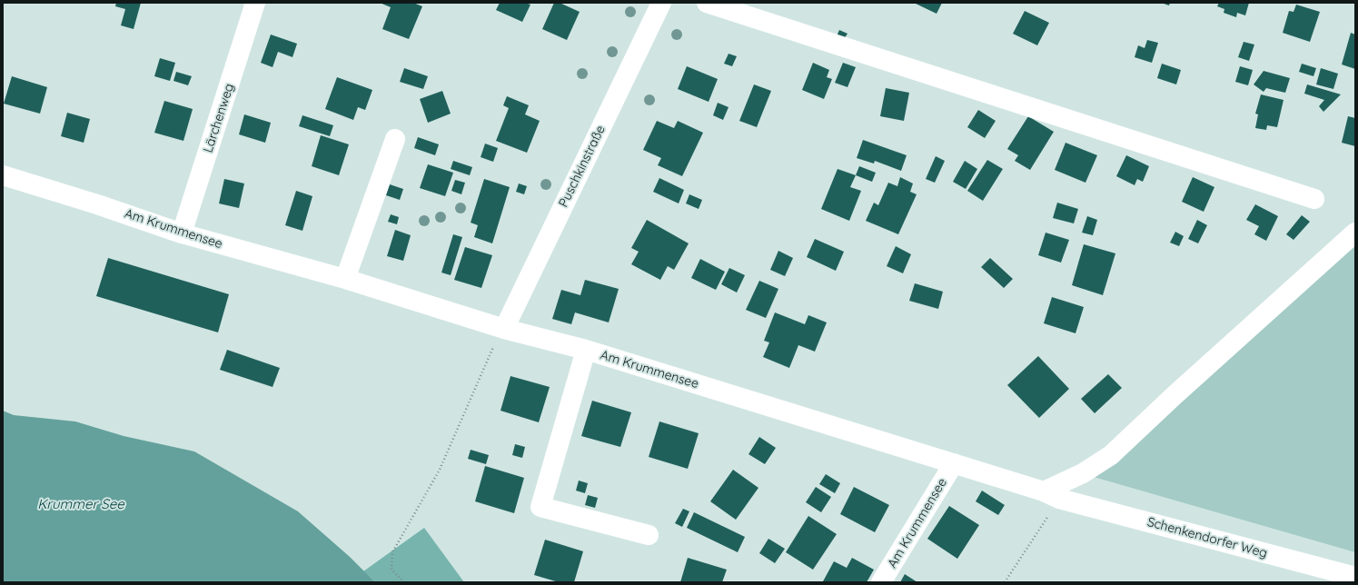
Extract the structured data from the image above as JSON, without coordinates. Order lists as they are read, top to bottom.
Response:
{
  "streets": {
    "street": [
      "Lärchenweg",
      "Puschkinstraße",
      "Am Krummensee",
      "Schenkendorfer Weg"
    ]
  },
  "crossings": [
    ["Lärchenweg", "Am Krummensee"],
    ["Puschkinstraße", "Am Krummensee"],
    ["Am Krummensee", "Schenkendorfer Weg"]
  ],
  "water": ["Krummer See"]
}
